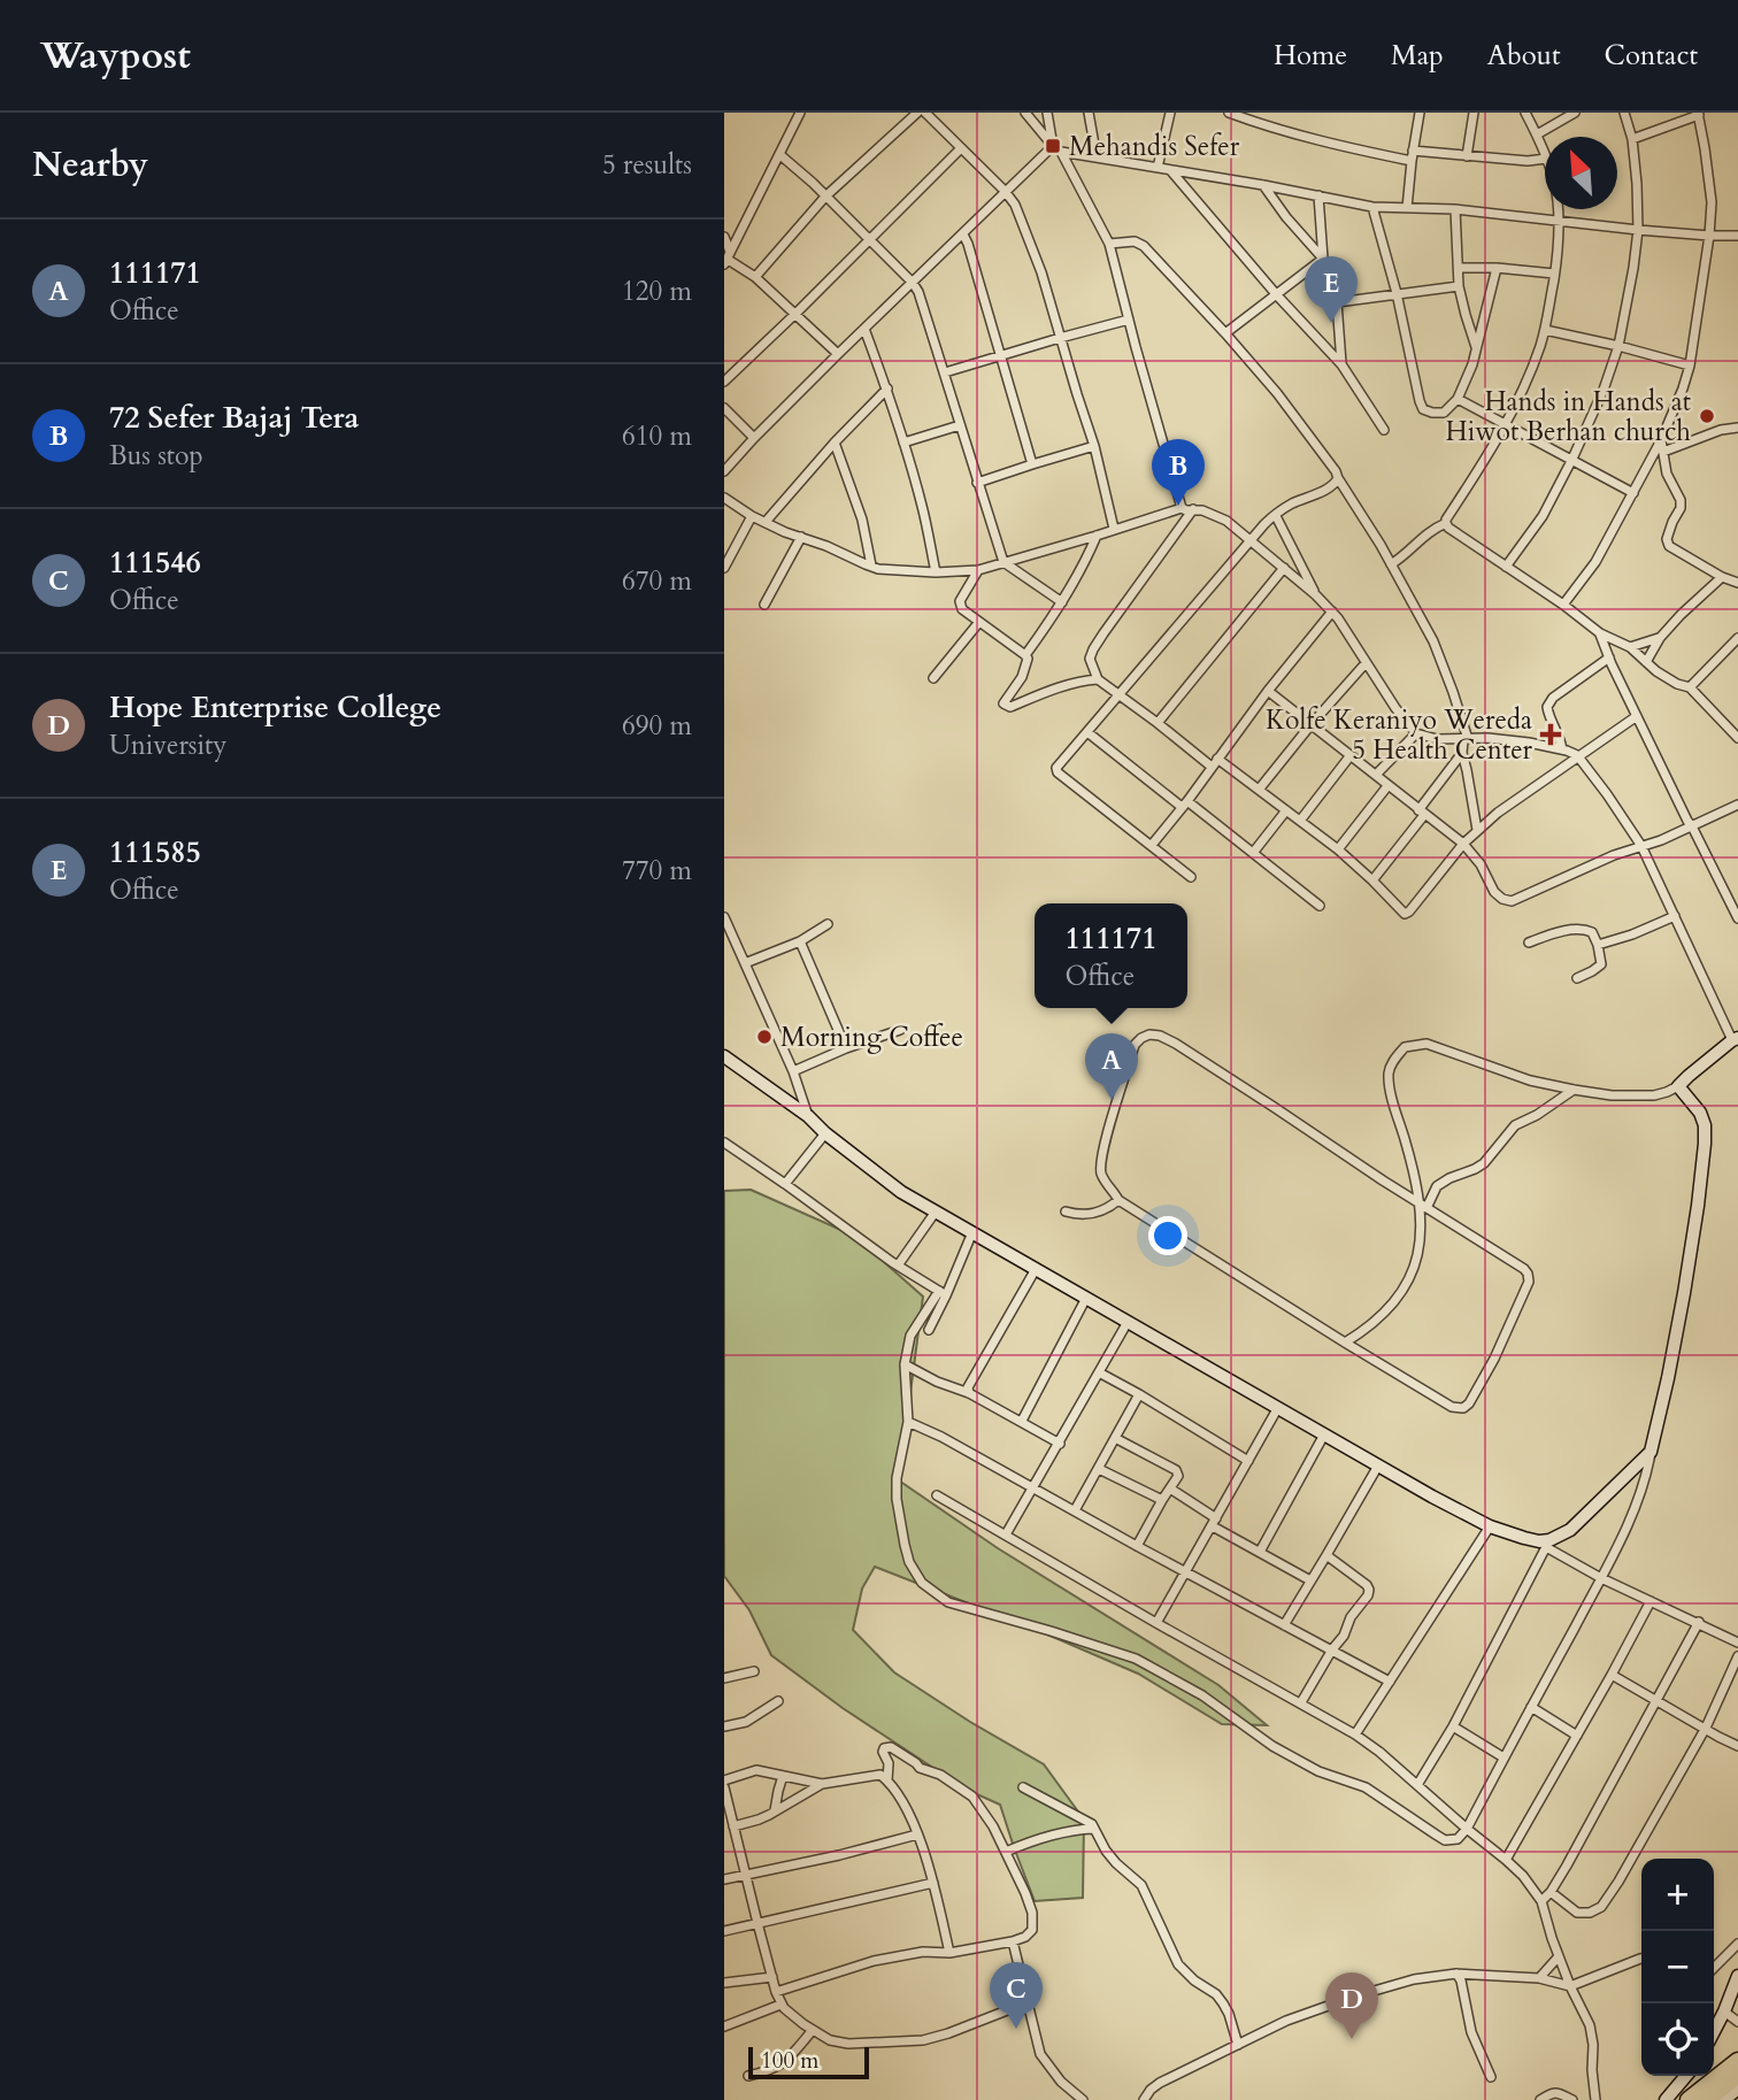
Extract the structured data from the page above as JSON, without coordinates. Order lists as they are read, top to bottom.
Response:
{
  "places": {
    "transit": ["Mehandis Sefer"],
    "other": ["Hands in Hands at Hiwot Berhan church", "Morning Coffee"],
    "health": ["Kolfe Keraniyo Wereda 5 Health Center"]
  },
  "scale_bar": "100 m",
  "north": "top left",
  "page": {
    "header": "Waypost",
    "nav": [
      "Home",
      "Map",
      "About",
      "Contact"
    ],
    "heading": ["Nearby", "5 results"],
    "list": [
      {
        "mark": "A",
        "name": "111171",
        "note": "Office",
        "value": "120 m"
      },
      {
        "mark": "B",
        "name": "72 Sefer Bajaj Tera",
        "note": "Bus stop",
        "value": "610 m"
      },
      {
        "mark": "C",
        "name": "111546",
        "note": "Office",
        "value": "670 m"
      },
      {
        "mark": "D",
        "name": "Hope Enterprise College",
        "note": "University",
        "value": "690 m"
      },
      {
        "mark": "E",
        "name": "111585",
        "note": "Office",
        "value": "770 m"
      }
    ],
    "pins": [
      "E",
      "B",
      "A",
      "C",
      "D"
    ],
    "popup": ["111171", "Office"],
    "map_buttons": ["+", "−"],
    "scale": "100 m"
  }
}
